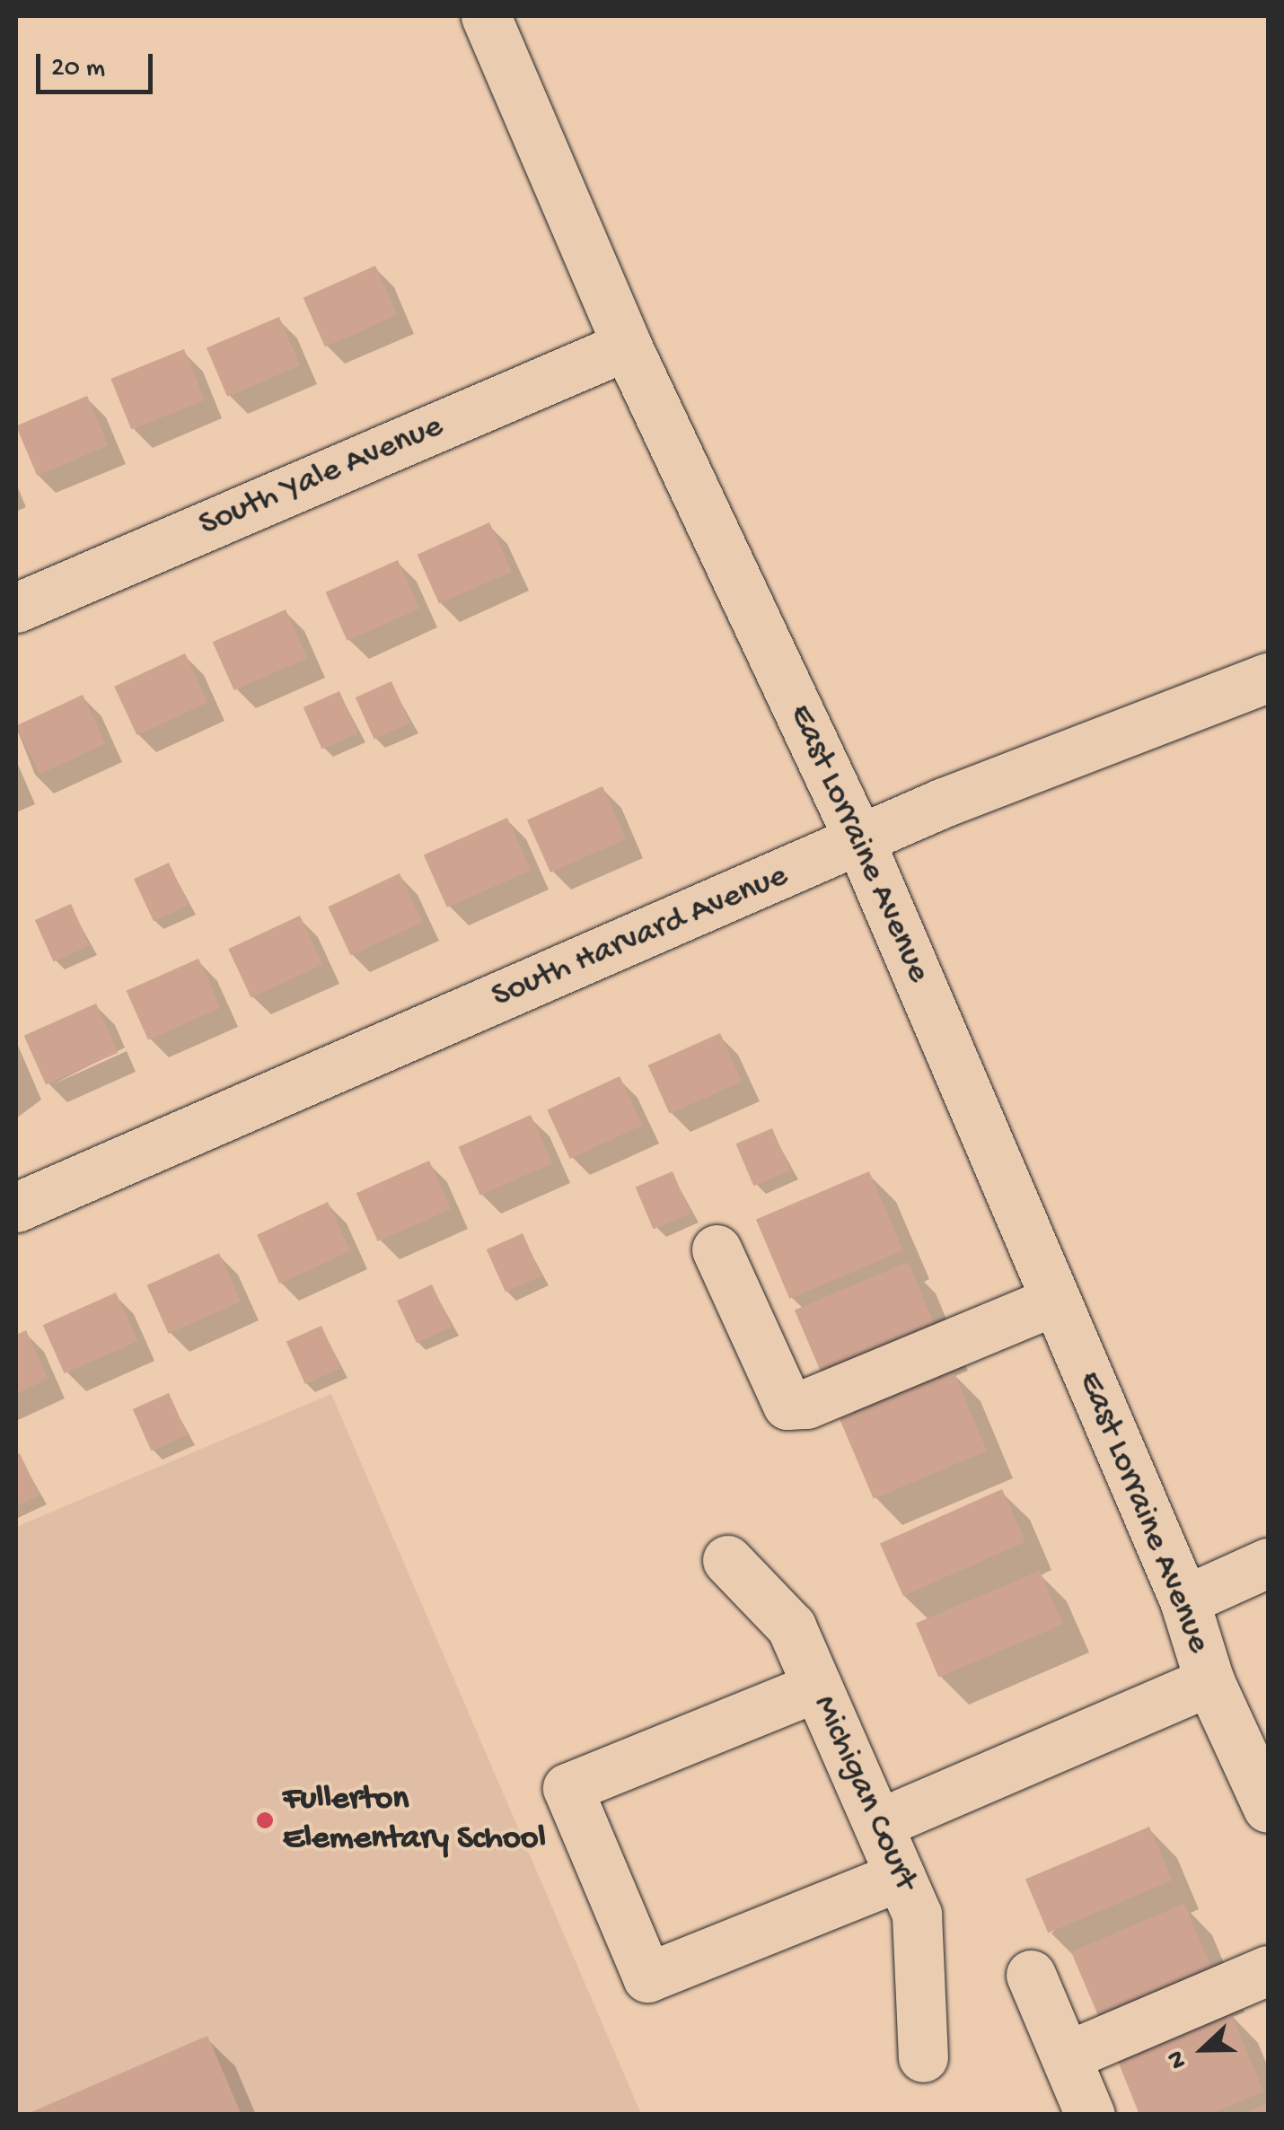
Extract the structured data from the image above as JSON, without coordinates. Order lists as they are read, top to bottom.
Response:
{
  "streets": {
    "street": [
      "South Yale Avenue",
      "East Lorraine Avenue",
      "South Harvard Avenue",
      "Michigan Court"
    ]
  },
  "crossings": [
    ["South Yale Avenue", "East Lorraine Avenue"],
    ["East Lorraine Avenue", "South Harvard Avenue"]
  ],
  "places": ["Fullerton Elementary School"],
  "scale_bar": "20 m",
  "north": "left"
}
